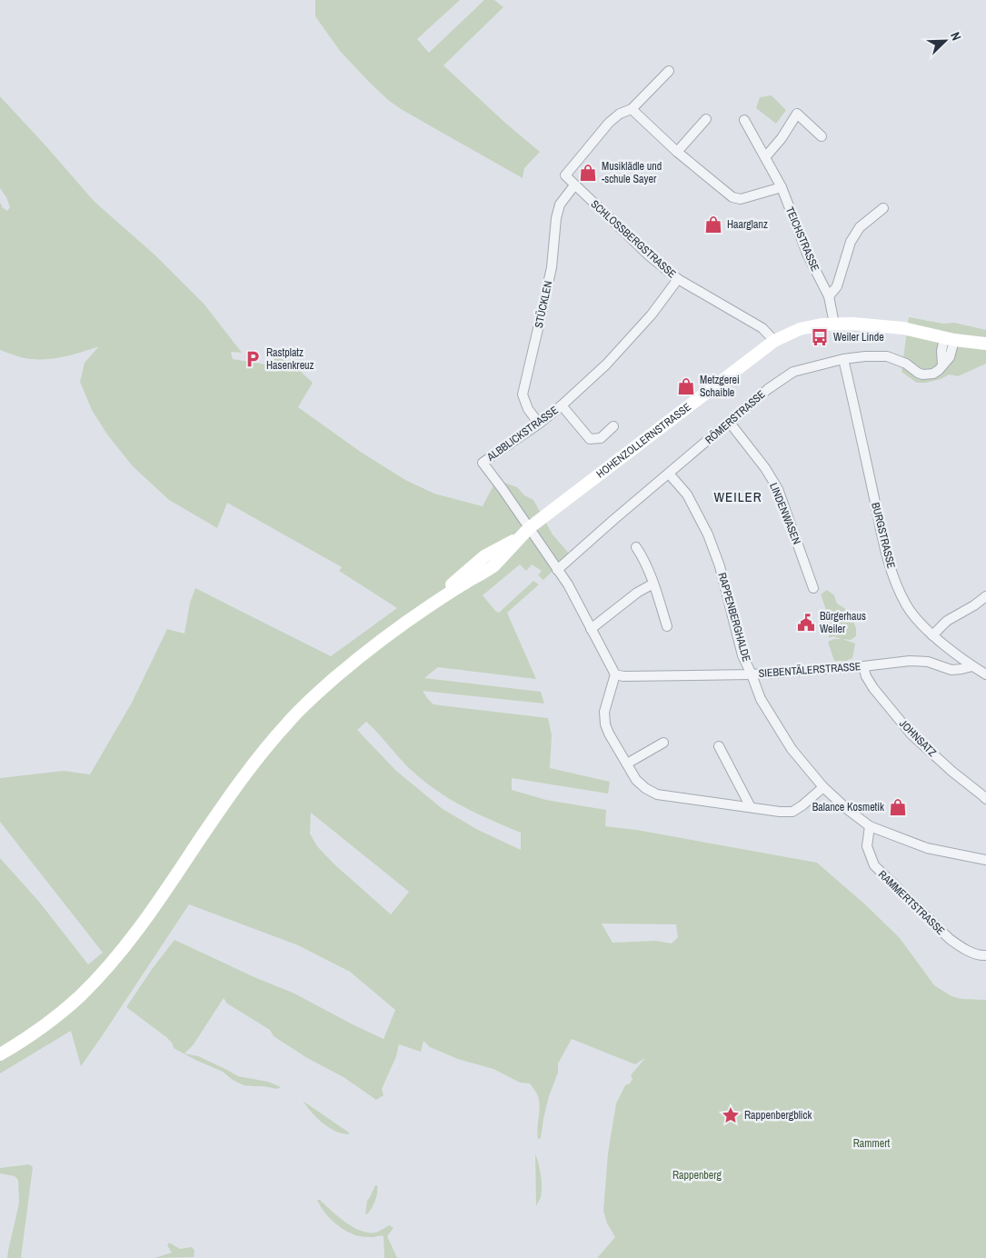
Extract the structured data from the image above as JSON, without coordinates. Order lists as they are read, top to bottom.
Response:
{
  "streets": {
    "main road": ["HOHENZOLLERNSTRASSE"],
    "street": [
      "SCHLOSSBERGSTRASSE",
      "TEICHSTRASSE",
      "STÜCKLEN",
      "RÖMERSTRASSE",
      "ALBBLICKSTRASSE",
      "LINDENWASEN",
      "BURGSTRASSE",
      "RAPPENBERGHALDE",
      "SIEBENTÄLERSTRASSE",
      "JOHNSATZ",
      "RAMMERTSTRASSE"
    ]
  },
  "crossings": [
    ["SCHLOSSBERGSTRASSE", "STÜCKLEN"],
    ["SCHLOSSBERGSTRASSE", "ALBBLICKSTRASSE"],
    ["SCHLOSSBERGSTRASSE", "HOHENZOLLERNSTRASSE"],
    ["TEICHSTRASSE", "HOHENZOLLERNSTRASSE"],
    ["STÜCKLEN", "ALBBLICKSTRASSE"],
    ["RÖMERSTRASSE", "HOHENZOLLERNSTRASSE"],
    ["RÖMERSTRASSE", "LINDENWASEN"],
    ["RÖMERSTRASSE", "BURGSTRASSE"],
    ["RÖMERSTRASSE", "RAPPENBERGHALDE"],
    ["ALBBLICKSTRASSE", "HOHENZOLLERNSTRASSE"],
    ["BURGSTRASSE", "SIEBENTÄLERSTRASSE"],
    ["RAPPENBERGHALDE", "SIEBENTÄLERSTRASSE"],
    ["RAPPENBERGHALDE", "RAMMERTSTRASSE"],
    ["SIEBENTÄLERSTRASSE", "JOHNSATZ"]
  ],
  "districts": ["WEILER"],
  "parks": ["Rammert", "Rappenberg"],
  "places": {
    "shop": [
      "Musiklädle und -schule Sayer",
      "Haarglanz",
      "Metzgerei Schaible",
      "Balance Kosmetik"
    ],
    "bus stop": ["Weiler Linde"],
    "parking": ["Rastplatz Hasenkreuz"],
    "public building": ["Bürgerhaus Weiler"],
    "place": ["Rappenbergblick"]
  },
  "north": "top right"
}
